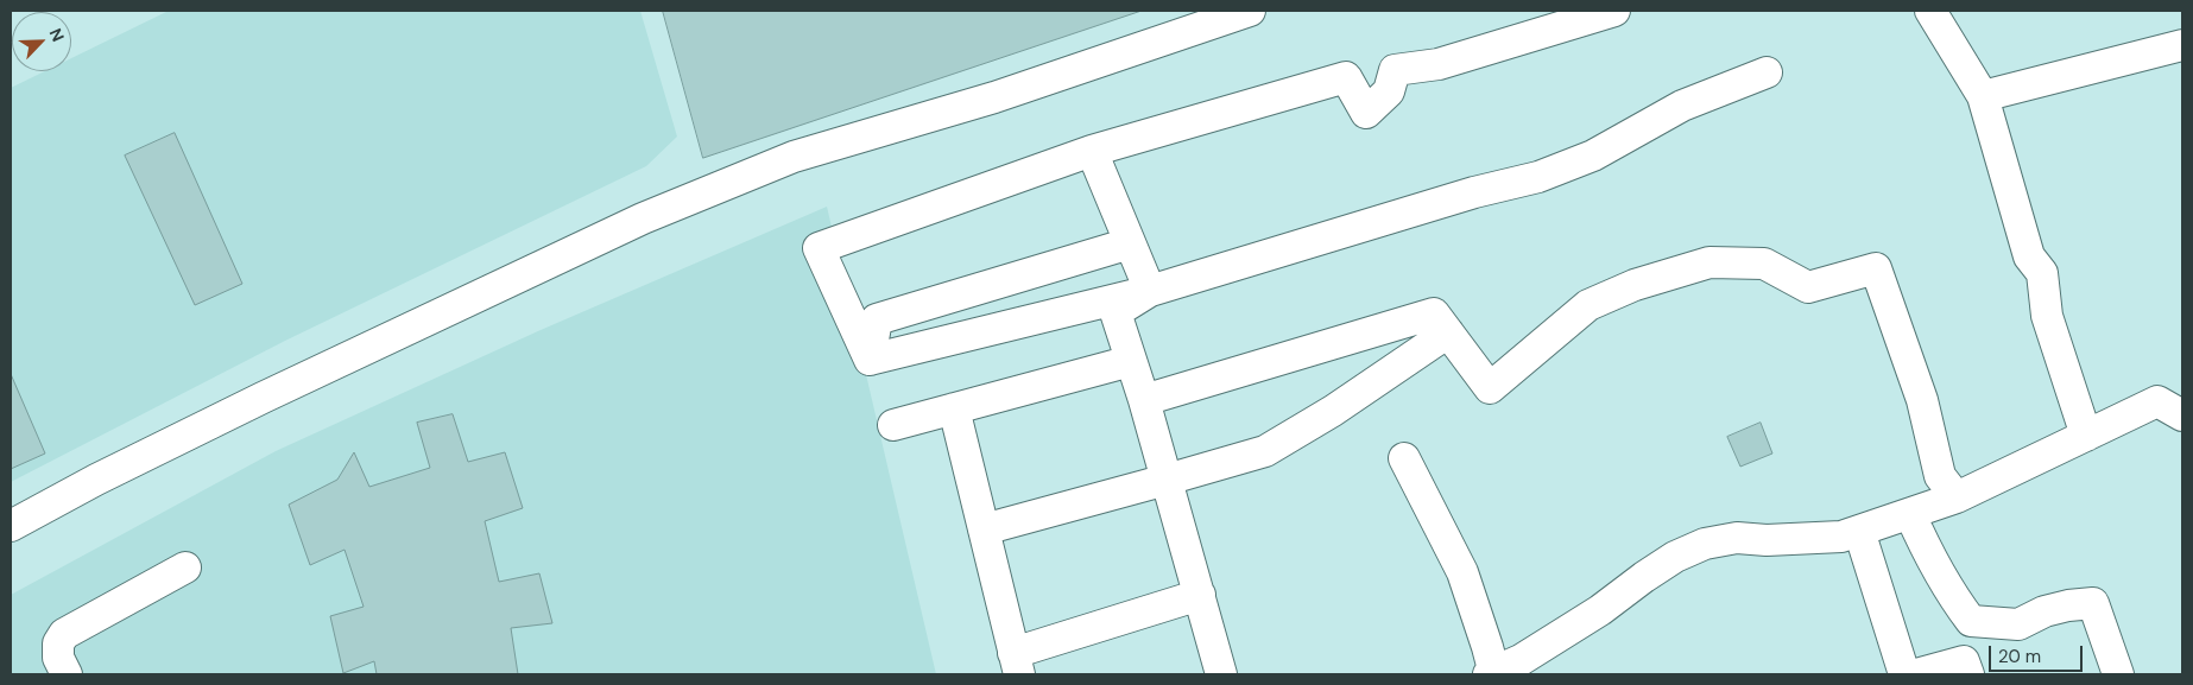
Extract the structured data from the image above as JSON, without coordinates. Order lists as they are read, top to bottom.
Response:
{
  "scale_bar": "20 m",
  "north": "top right"
}
